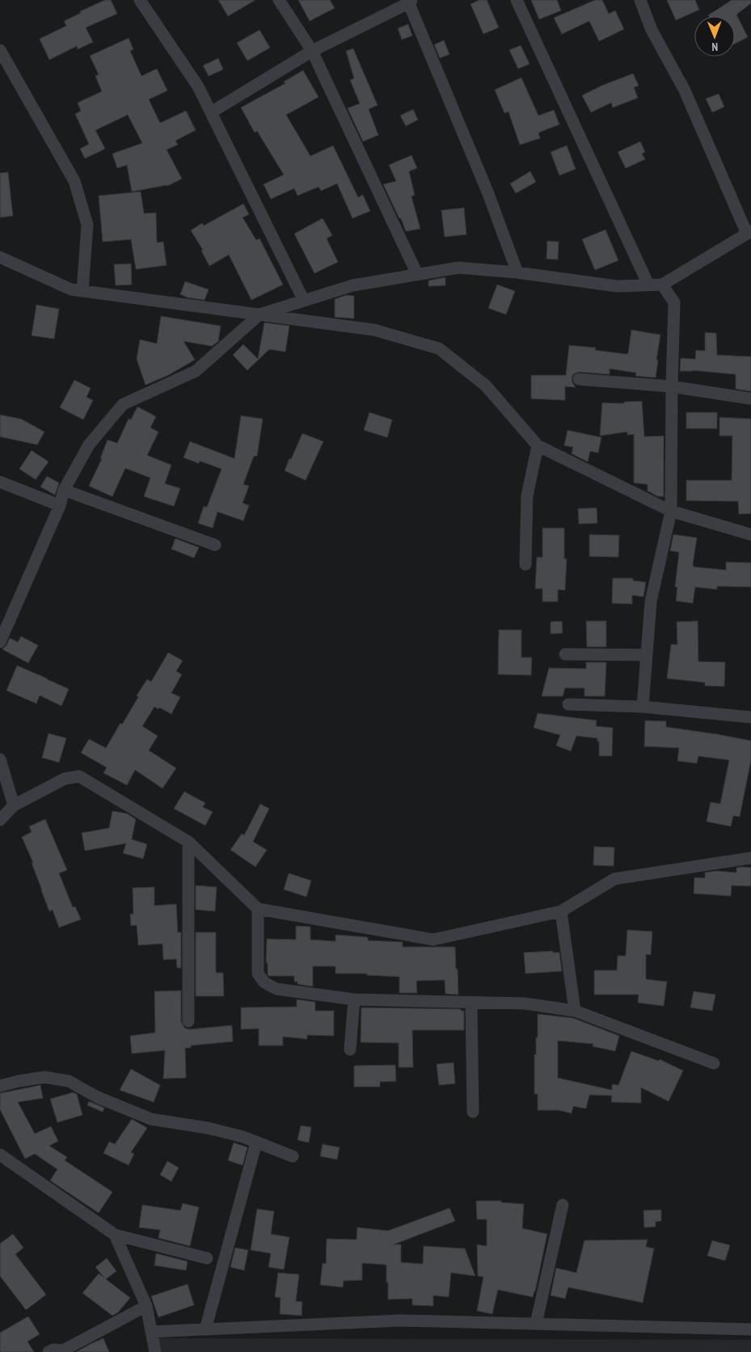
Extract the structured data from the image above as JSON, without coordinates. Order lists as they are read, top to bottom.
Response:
{
  "north": "bottom"
}
